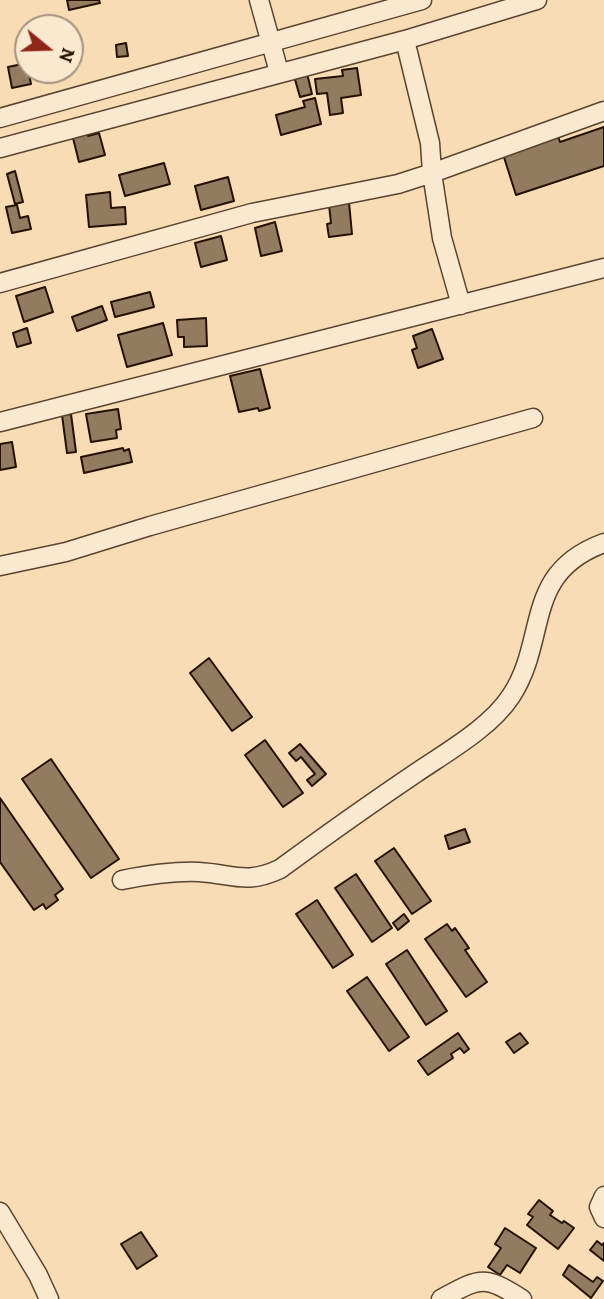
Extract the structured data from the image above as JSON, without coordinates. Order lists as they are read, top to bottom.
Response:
{
  "north": "right"
}
